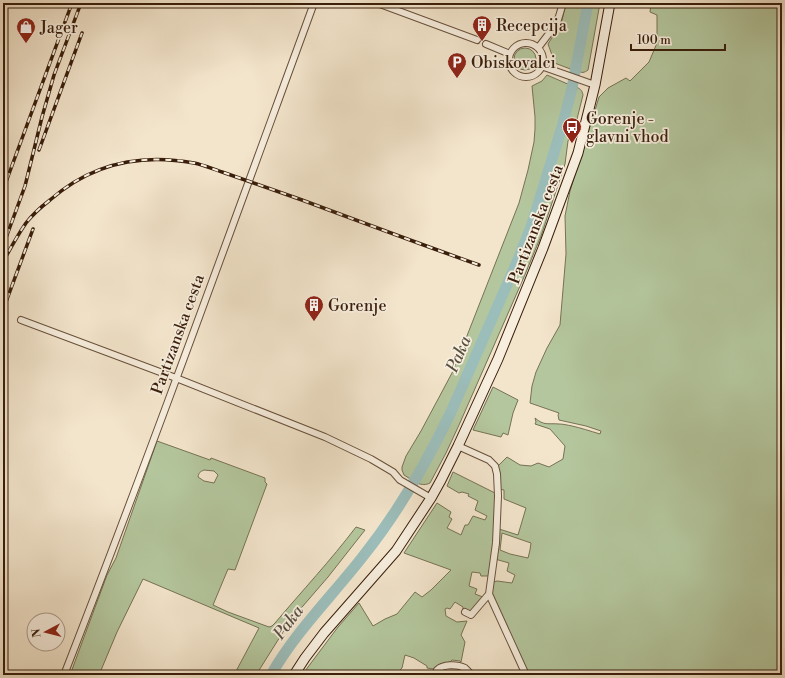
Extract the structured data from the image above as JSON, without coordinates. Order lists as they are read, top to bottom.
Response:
{
  "streets": {
    "main road": ["Partizanska cesta"]
  },
  "water": ["Paka"],
  "places": {
    "building": ["Recepcija", "Gorenje"],
    "shop": ["Jager"],
    "parking": ["Obiskovalci"],
    "bus stop": ["Gorenje - glavni vhod"]
  },
  "scale_bar": "100 m",
  "north": "left"
}
